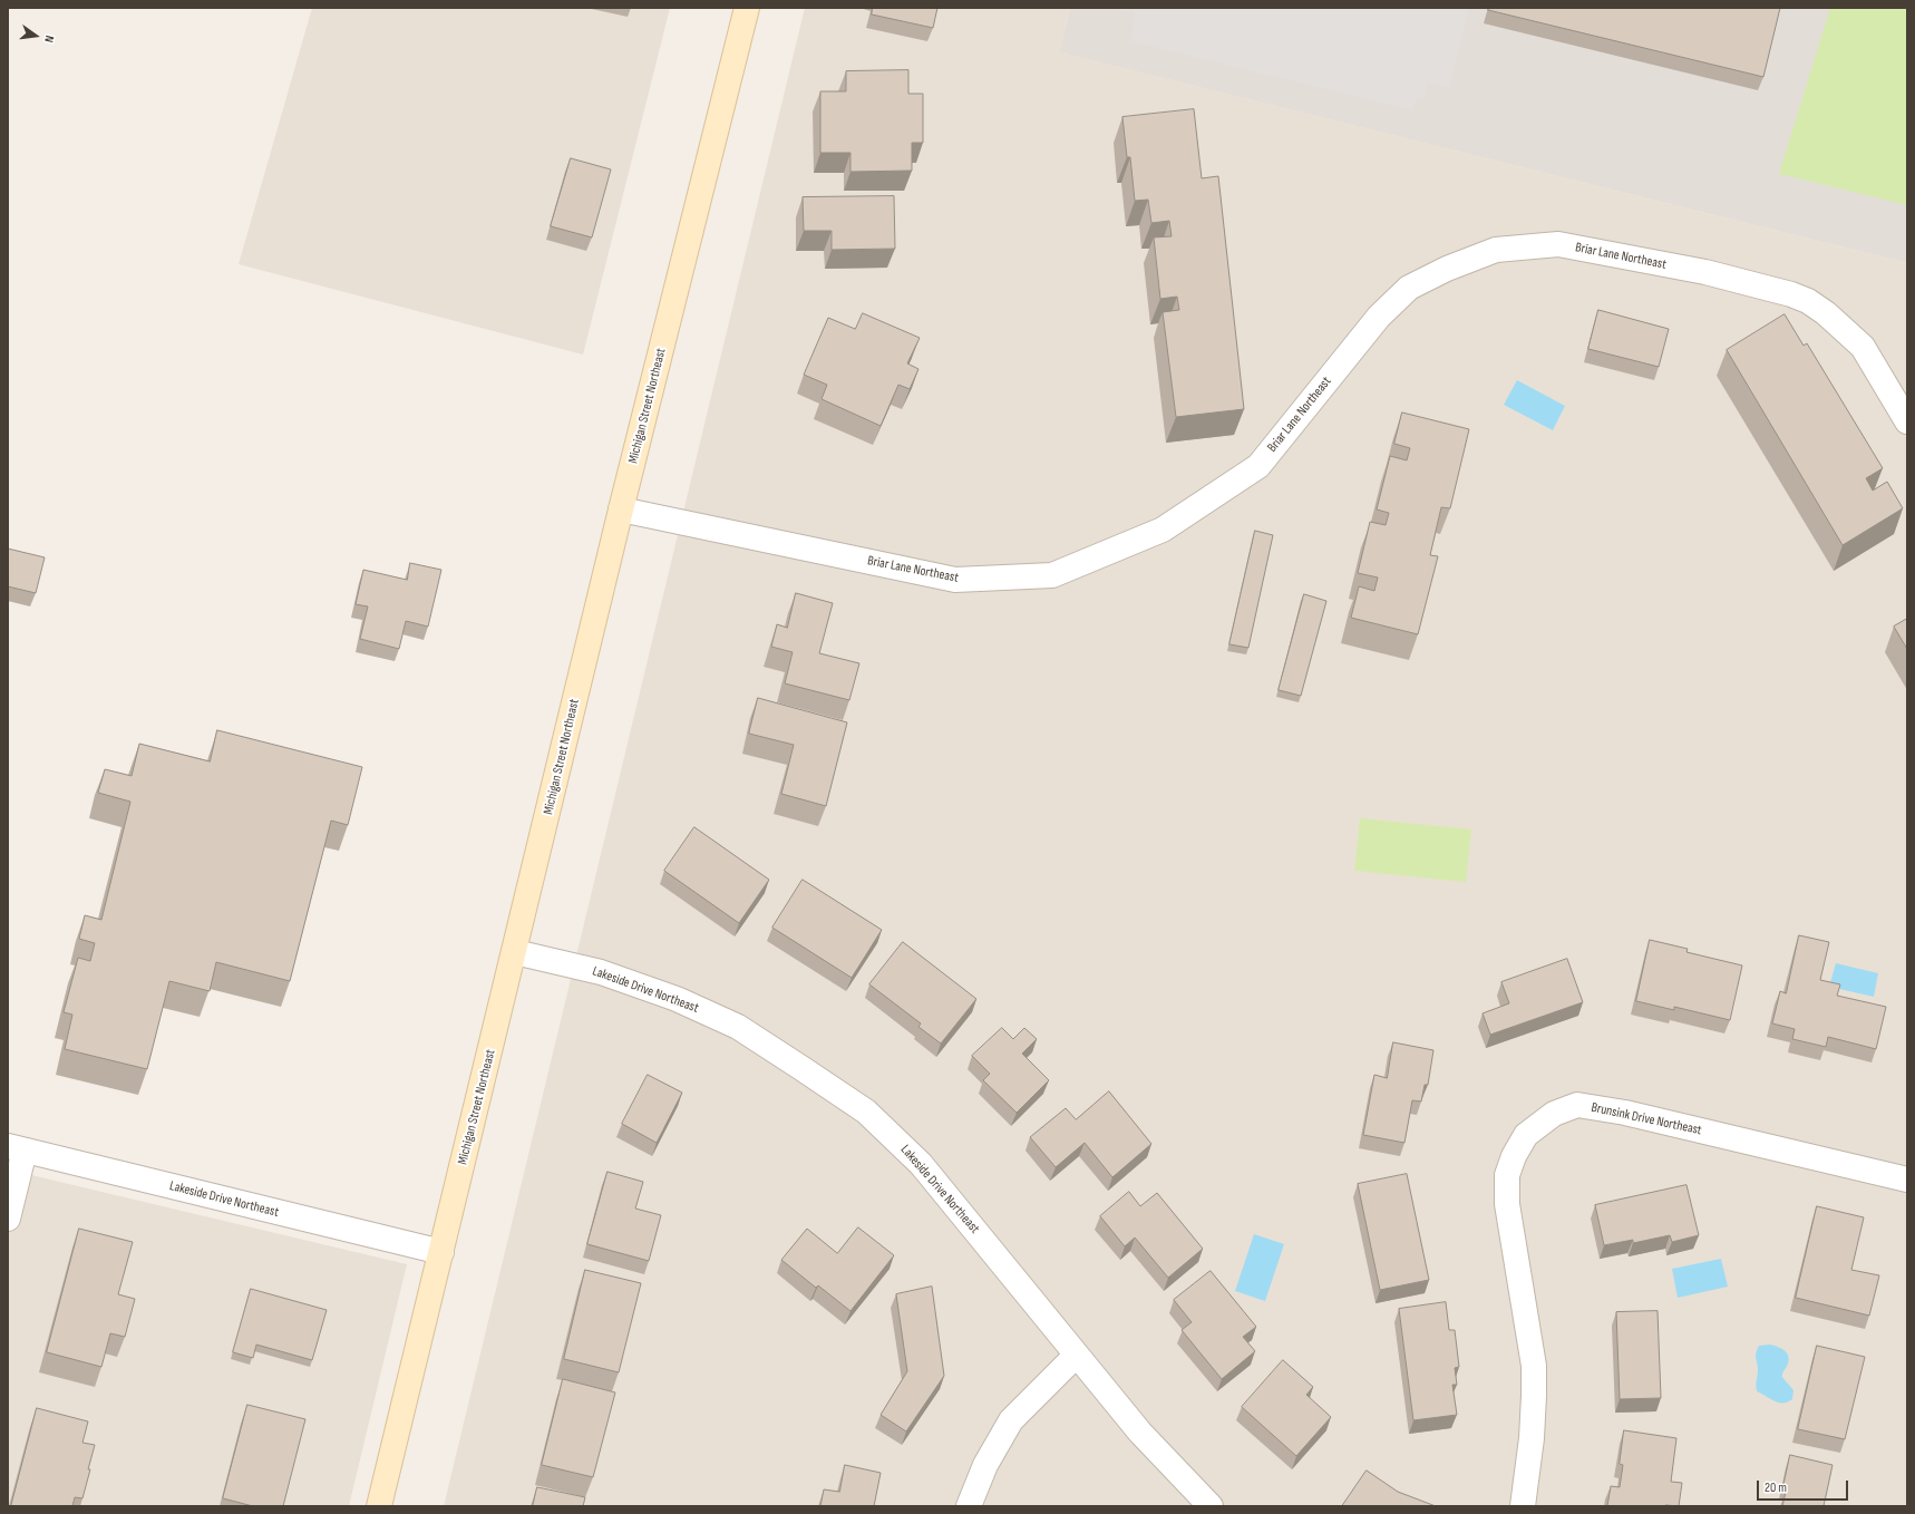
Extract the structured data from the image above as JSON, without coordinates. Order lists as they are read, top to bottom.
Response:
{
  "streets": {
    "main road": ["Michigan Street Northeast"],
    "street": ["Briar Lane Northeast", "Lakeside Drive Northeast", "Brunsink Drive Northeast"]
  },
  "crossings": [
    ["Briar Lane Northeast", "Michigan Street Northeast"],
    ["Michigan Street Northeast", "Lakeside Drive Northeast"]
  ],
  "scale_bar": "20 m",
  "north": "right"
}
